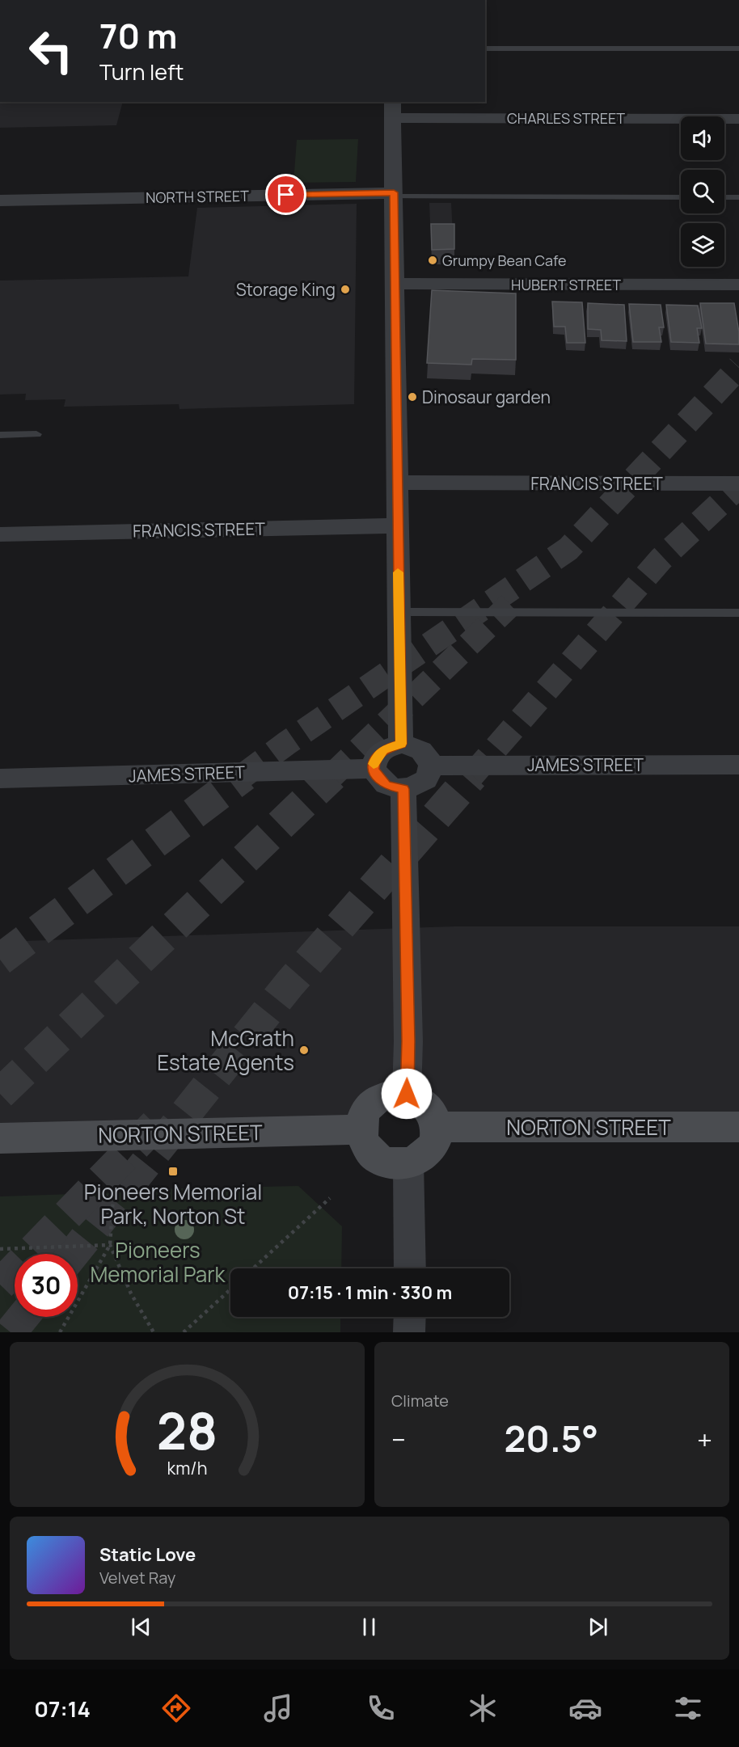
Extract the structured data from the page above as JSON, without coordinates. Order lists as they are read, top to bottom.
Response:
{
  "streets": {
    "street": [
      "CHARLES STREET",
      "NORTH STREET",
      "HUBERT STREET",
      "FRANCIS STREET",
      "JAMES STREET",
      "NORTON STREET"
    ]
  },
  "parks": ["Pioneers Memorial Park"],
  "places": {
    "other": [
      "Grumpy Bean Cafe",
      "Storage King",
      "Dinosaur garden",
      "McGrath Estate Agents"
    ],
    "transit": ["Pioneers Memorial Park, Norton St"]
  },
  "page": {
    "turn": ["70 m", "Turn left"],
    "limit": "30",
    "trip": "07:15 · 1 min · 330 m",
    "tile": "Climate",
    "heat": ["−", "20.5°", "+"],
    "song": ["Static Love", "Velvet Ray"],
    "tabs": "07:14",
    "gauge": ["28", "km/h"]
  }
}
